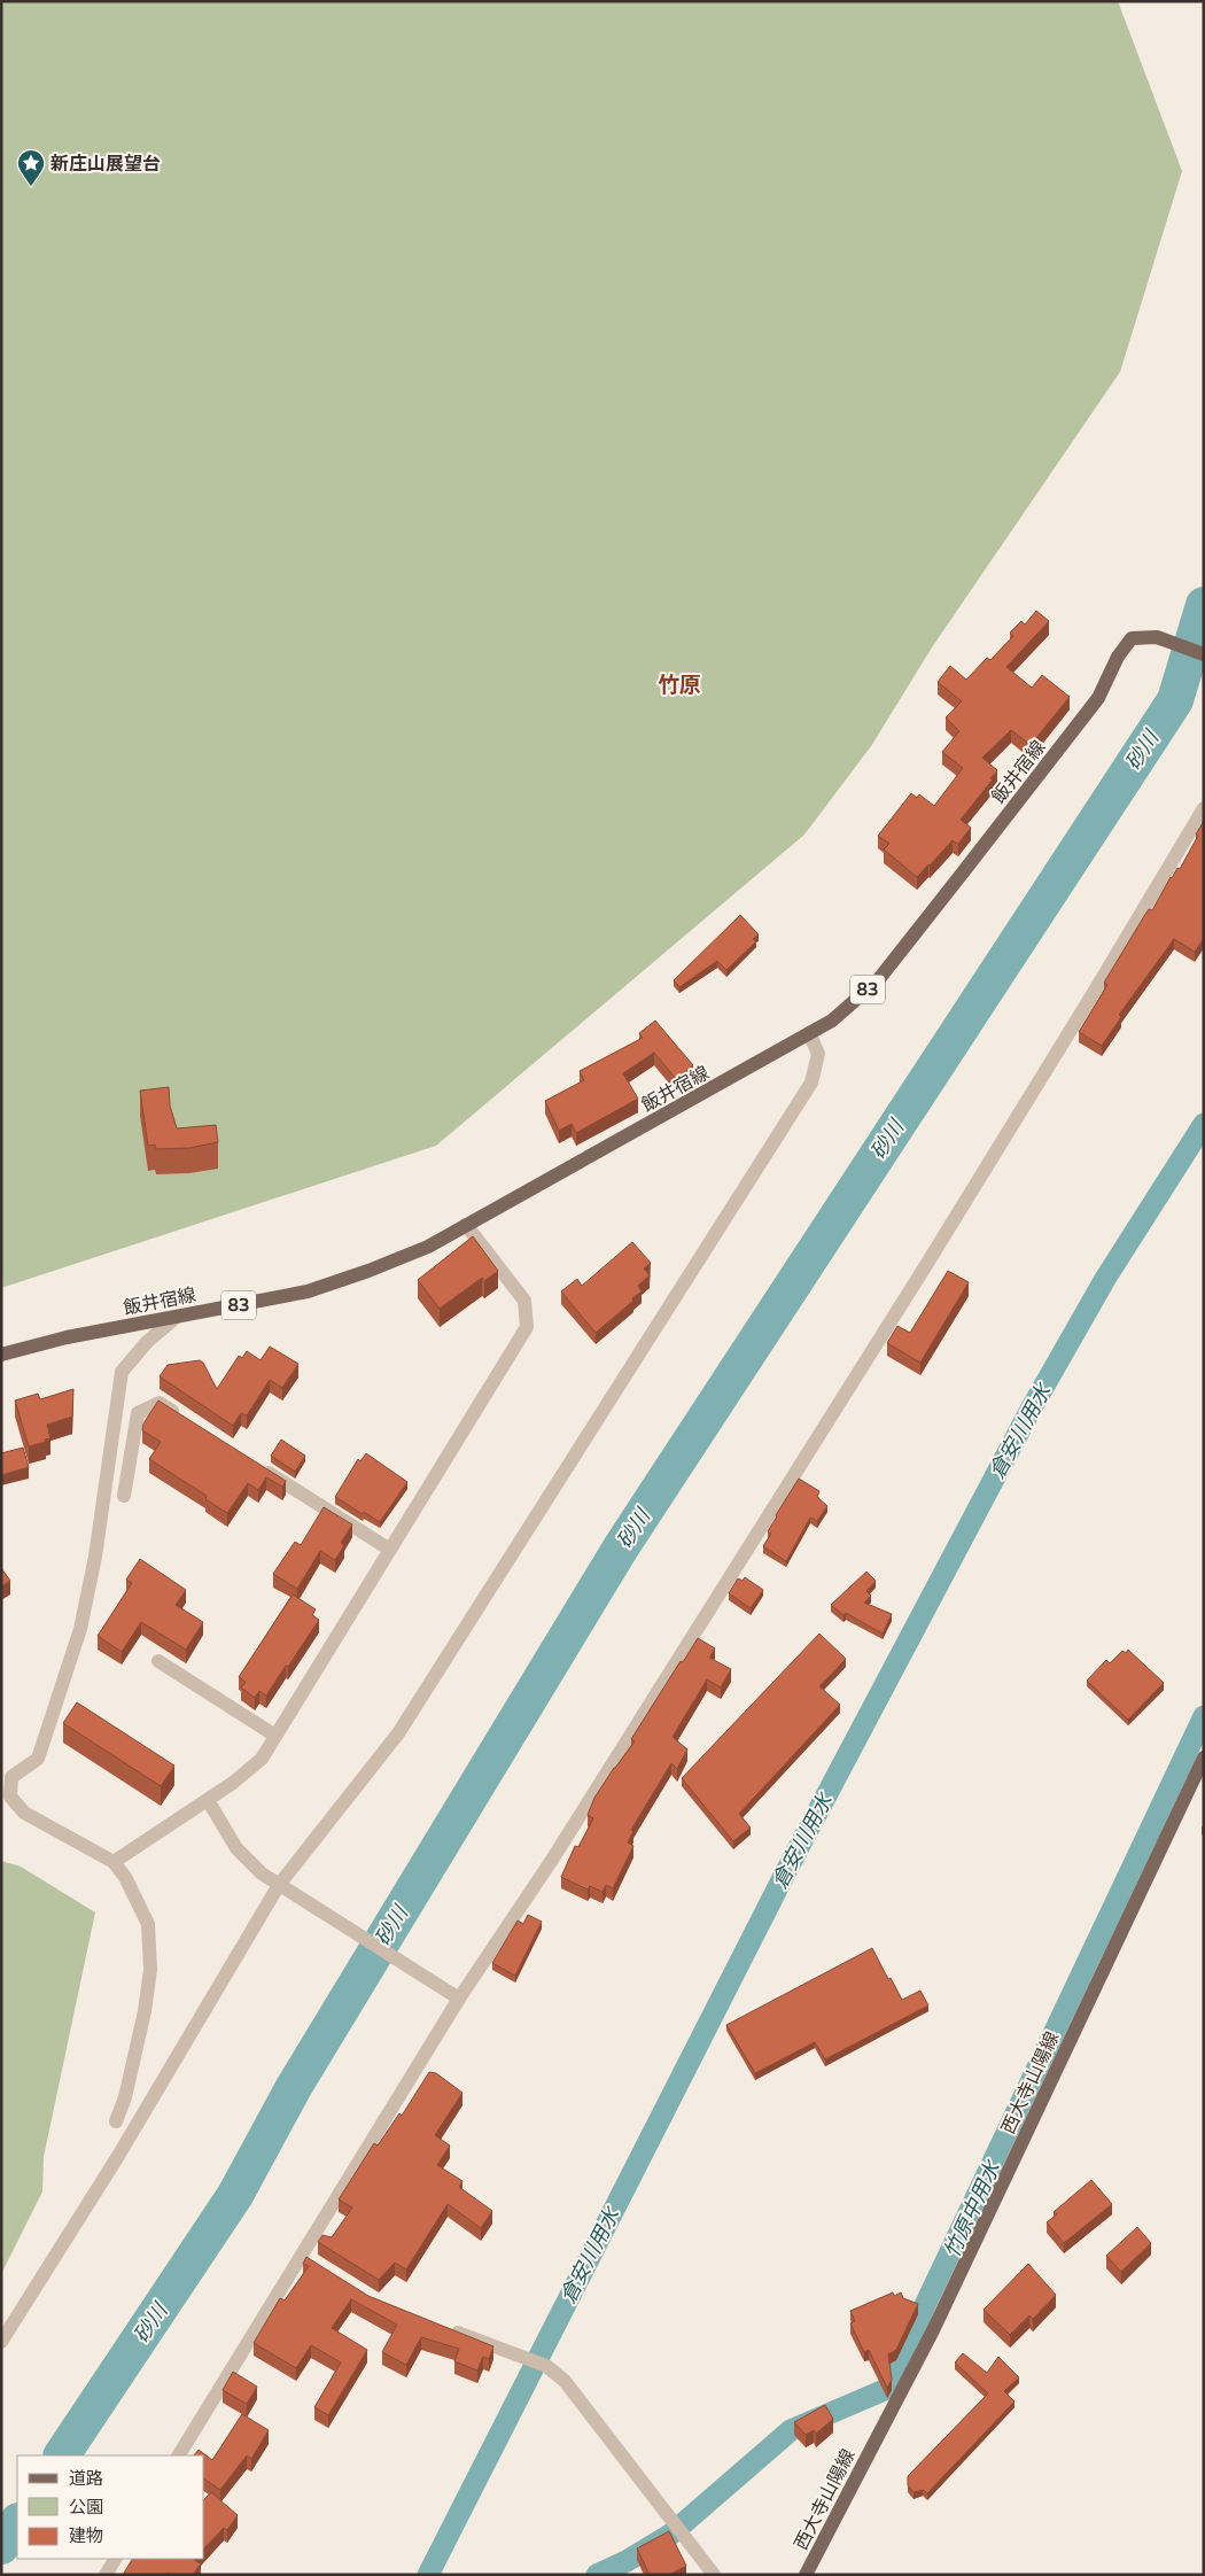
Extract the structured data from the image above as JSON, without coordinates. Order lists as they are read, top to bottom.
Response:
{
  "streets": {
    "main road": ["飯井宿線", "83", "西大寺山陽線"]
  },
  "districts": ["竹原"],
  "water": ["砂川", "倉安川用水", "竹原中用水"],
  "places": {
    "place": ["新庄山展望台"]
  },
  "legend": ["道路", "公園", "建物"]
}
